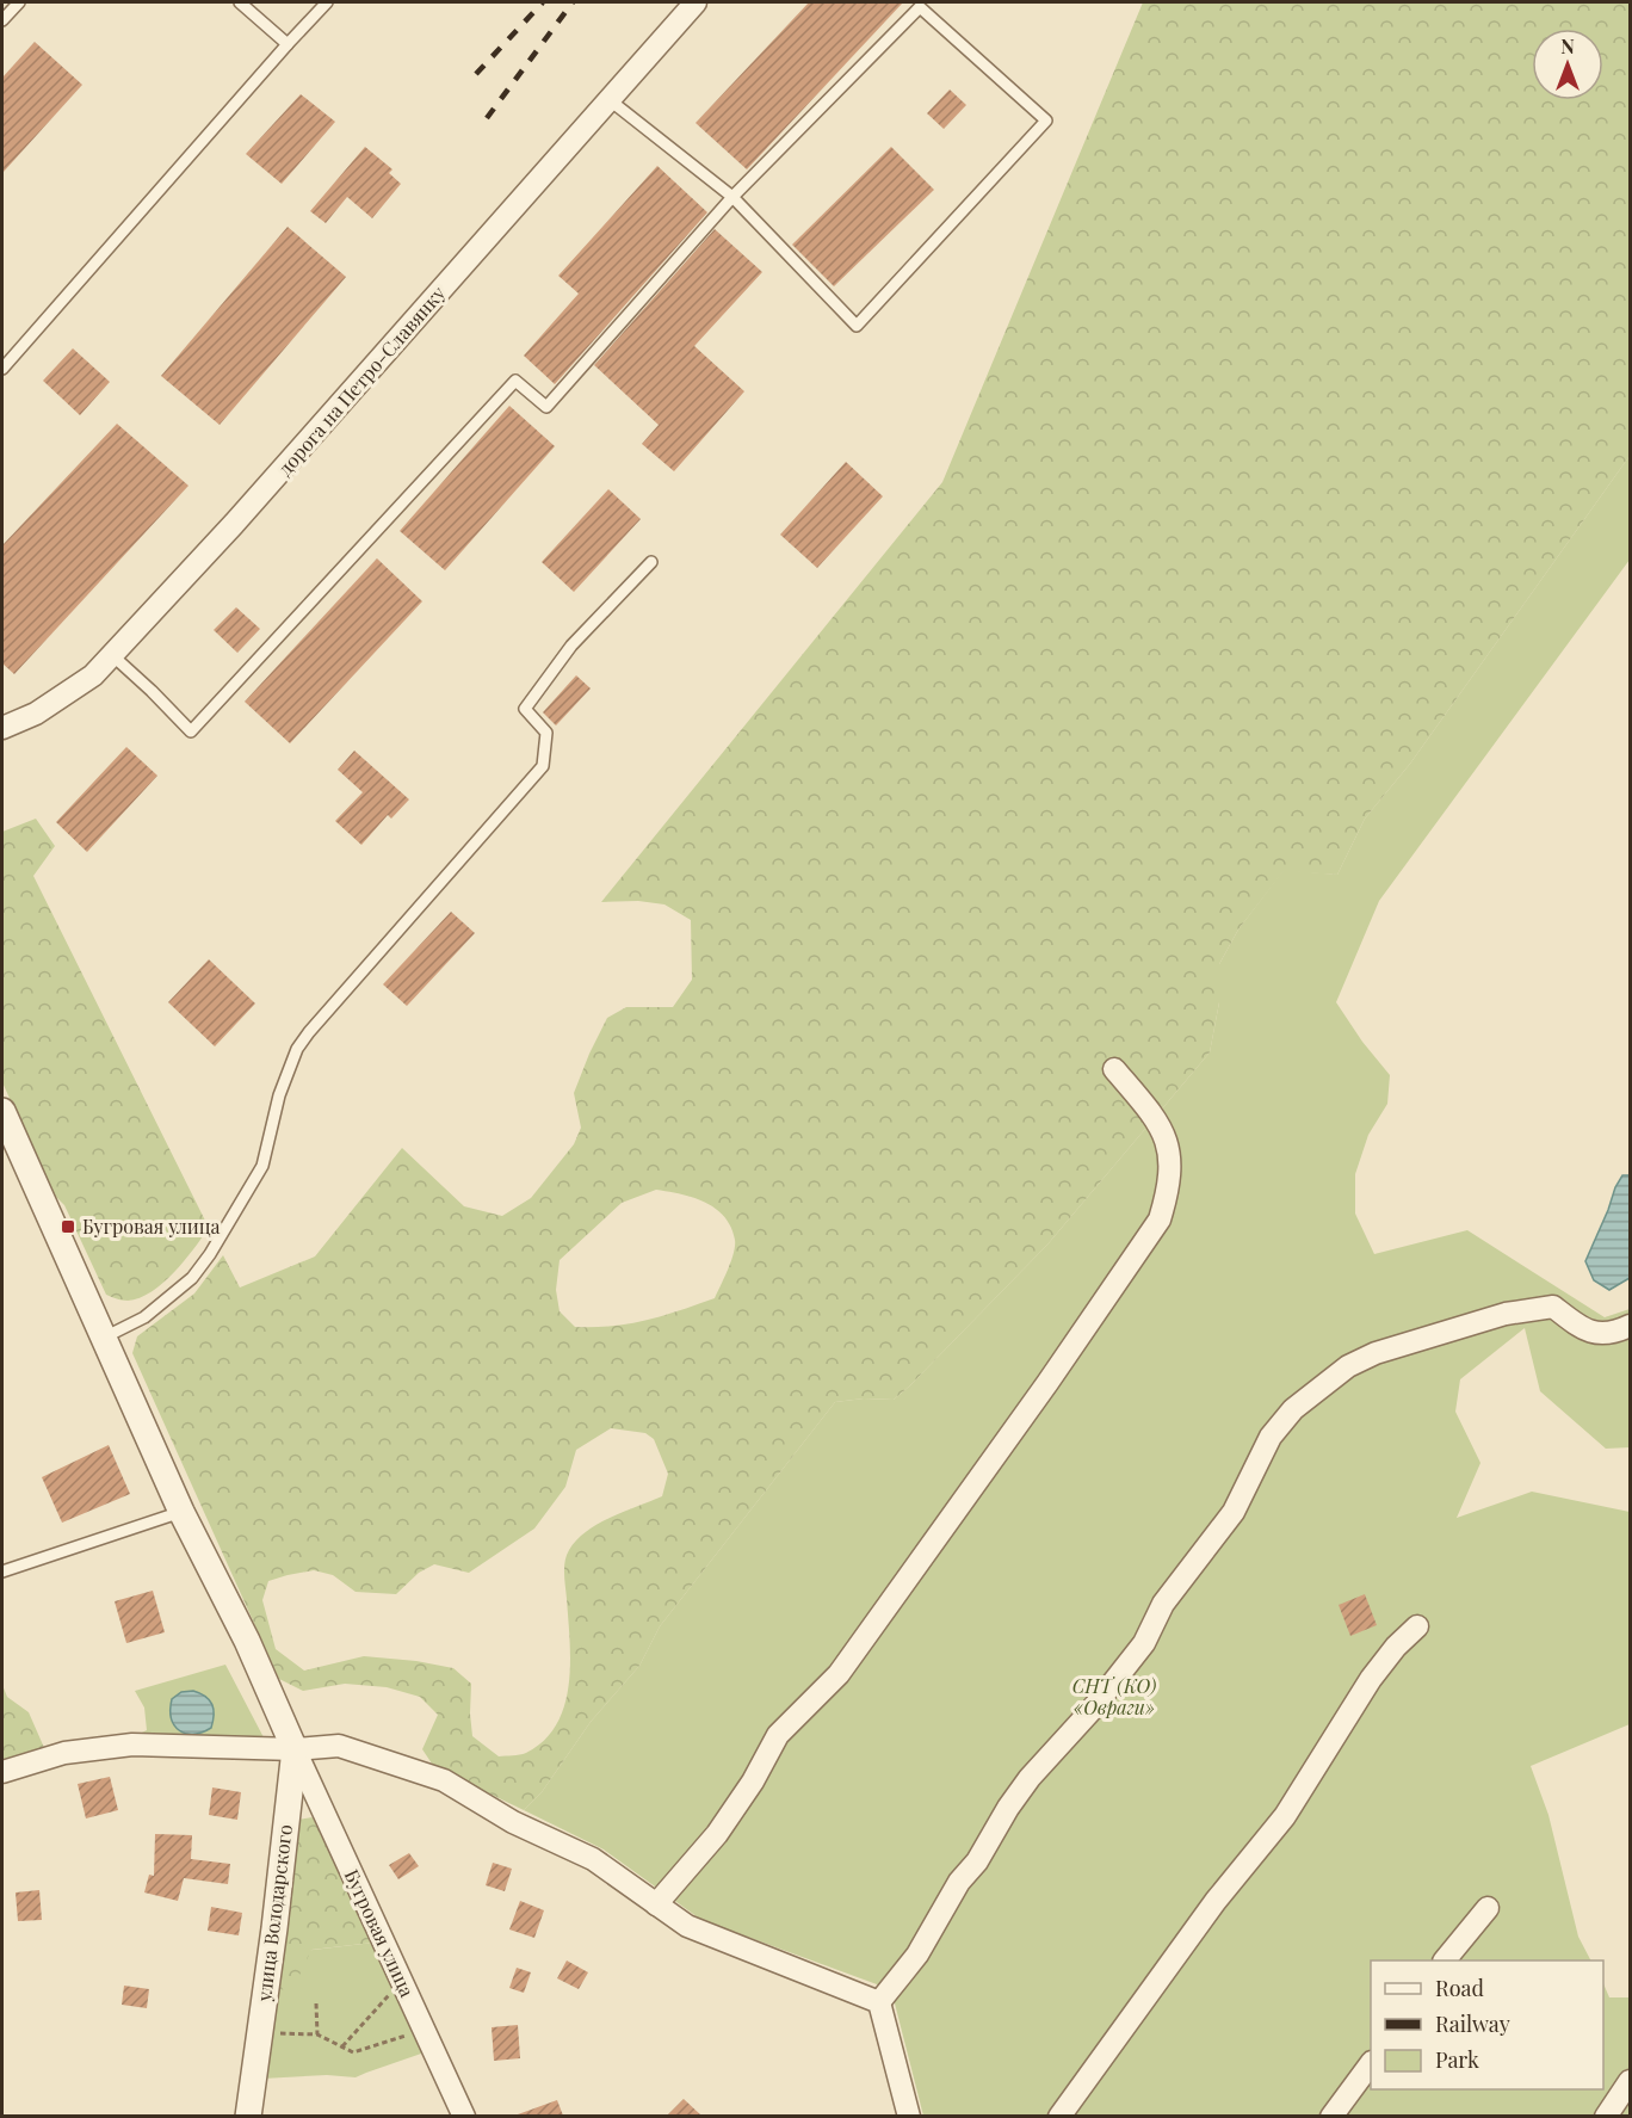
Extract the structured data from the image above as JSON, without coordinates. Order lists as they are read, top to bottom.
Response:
{
  "streets": {
    "street": ["дорога на Петро-Славянку", "улица Володарского", "Бугровая улица"]
  },
  "crossings": [
    ["улица Володарского", "Бугровая улица"]
  ],
  "parks": ["СНТ (КО) «Овраги»"],
  "places": {
    "transit": ["Бугровая улица"]
  },
  "legend": ["Road", "Railway", "Park"],
  "north": "top"
}
